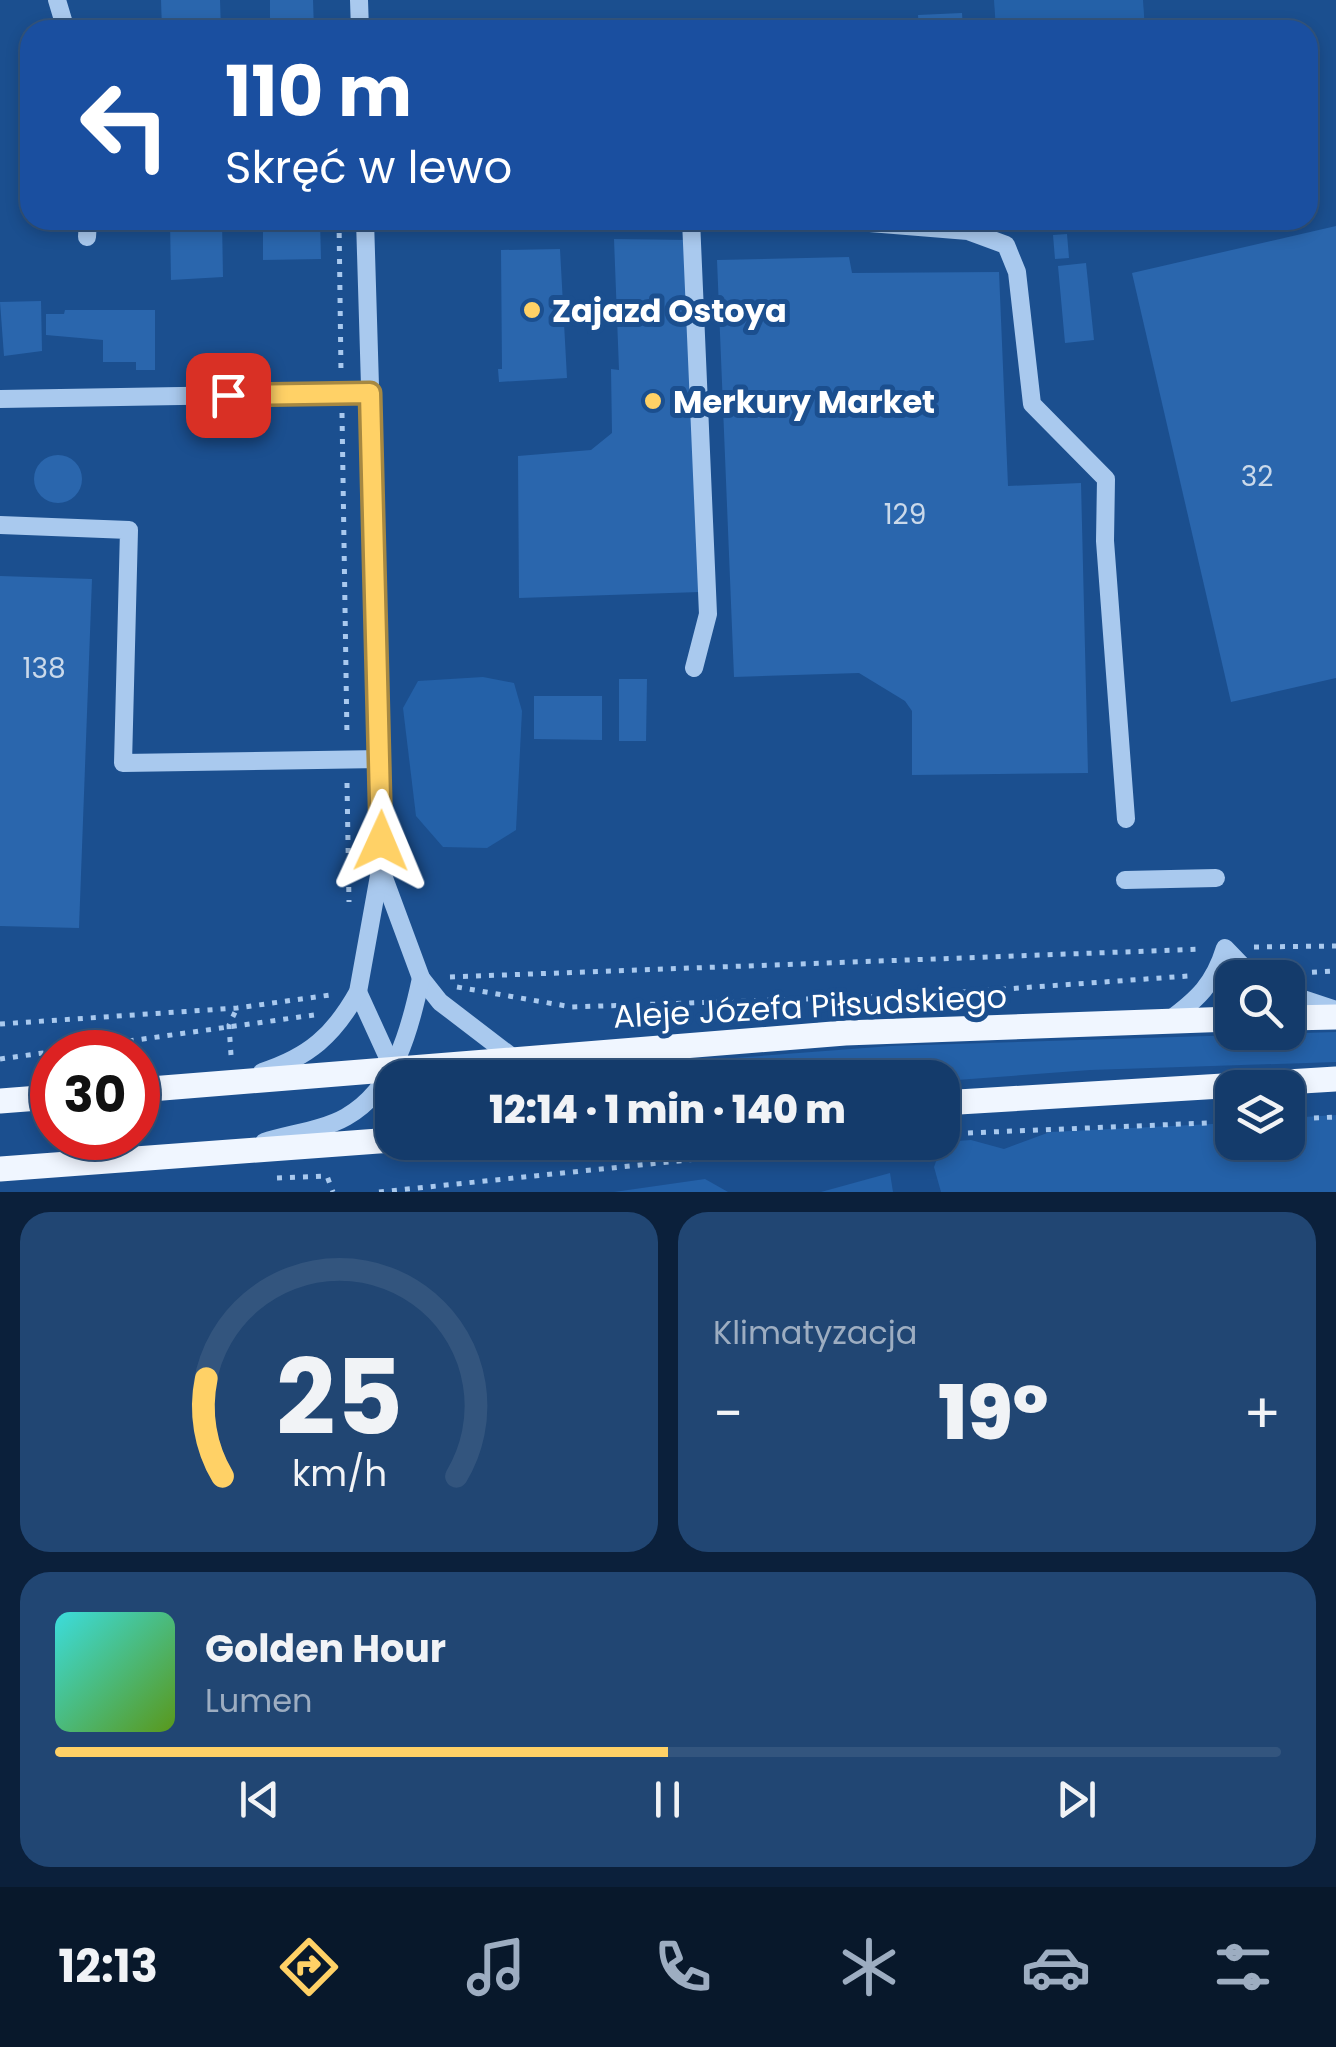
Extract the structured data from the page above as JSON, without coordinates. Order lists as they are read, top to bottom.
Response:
{
  "streets": {
    "main road": ["Aleje Józefa Piłsudskiego"]
  },
  "places": ["Zajazd Ostoya", "Merkury Market"],
  "house_numbers": ["32", "129", "138"],
  "page": {
    "turn": ["110 m", "Skręć w lewo"],
    "limit": "30",
    "trip": "12:14 · 1 min · 140 m",
    "tile": "Klimatyzacja",
    "heat": ["−", "19°", "+"],
    "song": ["Golden Hour", "Lumen"],
    "tabs": "12:13",
    "gauge": ["25", "km/h"]
  }
}
